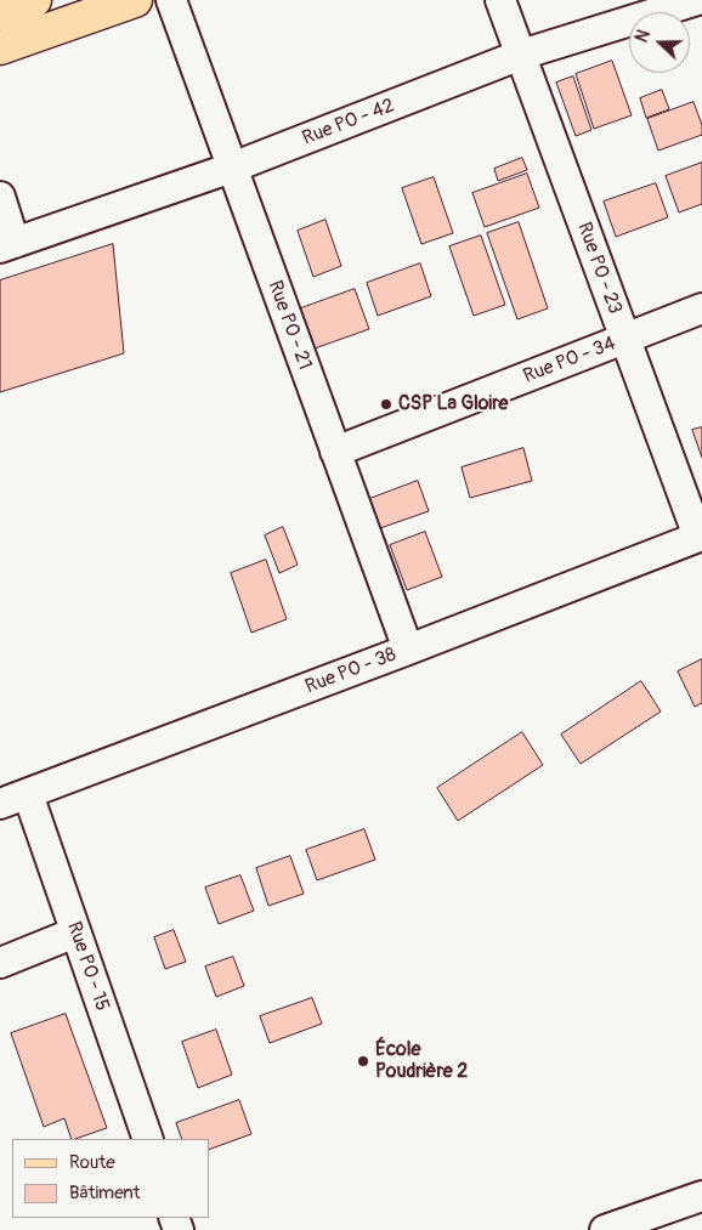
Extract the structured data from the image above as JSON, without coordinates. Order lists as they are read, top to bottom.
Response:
{
  "streets": {
    "street": [
      "Rue PO - 42",
      "Rue PO - 23",
      "Rue PO - 21",
      "Rue PO - 34",
      "Rue PO - 38",
      "Rue PO - 15"
    ]
  },
  "crossings": [
    ["Rue PO - 42", "Rue PO - 23"],
    ["Rue PO - 42", "Rue PO - 21"],
    ["Rue PO - 23", "Rue PO - 34"],
    ["Rue PO - 23", "Rue PO - 38"],
    ["Rue PO - 21", "Rue PO - 34"],
    ["Rue PO - 21", "Rue PO - 38"],
    ["Rue PO - 38", "Rue PO - 15"]
  ],
  "places": ["CSP La Gloire", "École Poudrière 2"],
  "legend": ["Route", "Bâtiment"],
  "north": "left"
}
